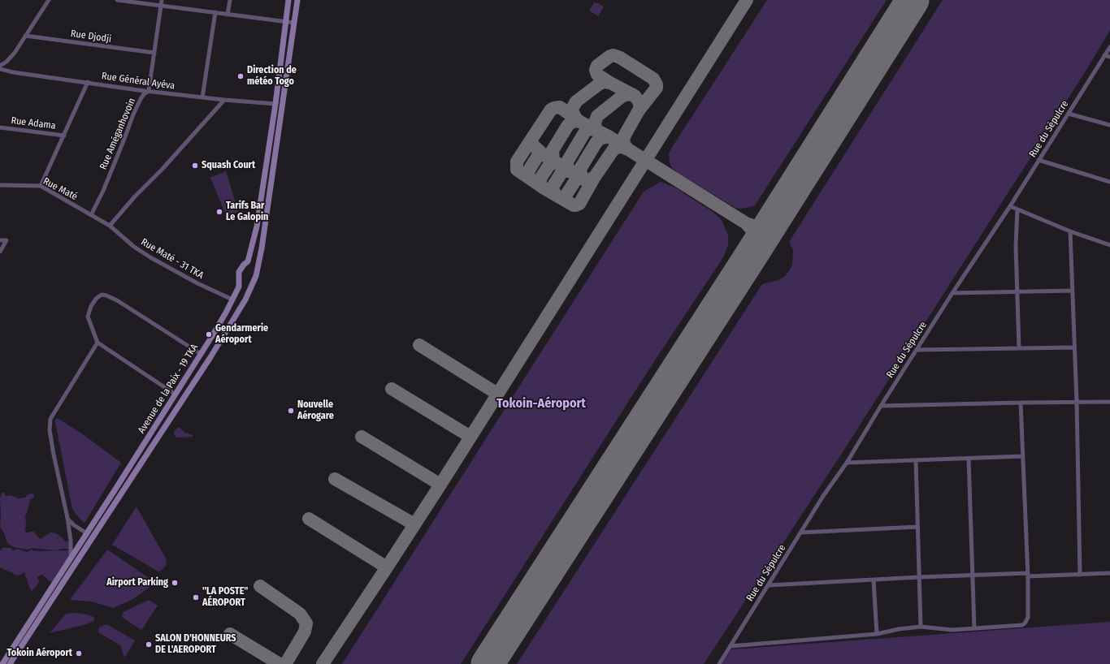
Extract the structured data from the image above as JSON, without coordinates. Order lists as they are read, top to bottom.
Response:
{
  "streets": {
    "main road": ["Avenue de la Paix - 19 TKA"],
    "street": [
      "Rue Djodji",
      "Rue Général Ayéva",
      "Rue Adama",
      "Rue du Sépulcre",
      "Rue Améganhovoin",
      "Rue Maté",
      "Rue Maté - 31 TKA"
    ]
  },
  "crossings": [
    ["Rue Djodji", "Rue Améganhovoin"],
    ["Rue Général Ayéva", "Rue Améganhovoin"],
    ["Rue Général Ayéva", "Avenue de la Paix - 19 TKA"],
    ["Rue Améganhovoin", "Rue Maté"],
    ["Rue Améganhovoin", "Rue Maté - 31 TKA"],
    ["Rue Maté", "Rue Maté - 31 TKA"],
    ["Rue Maté - 31 TKA", "Avenue de la Paix - 19 TKA"]
  ],
  "districts": ["Tokoin-Aéroport"],
  "places": [
    "Direction de météo Togo",
    "Squash Court",
    "Tarifs Bar Le Galopin",
    "Gendarmerie Aéroport",
    "Nouvelle Aérogare",
    "Airport Parking",
    "\"LA POSTE\" AÉROPORT",
    "SALON D'HONNEURS DE L'AEROPORT",
    "Tokoin Aéroport"
  ]
}
